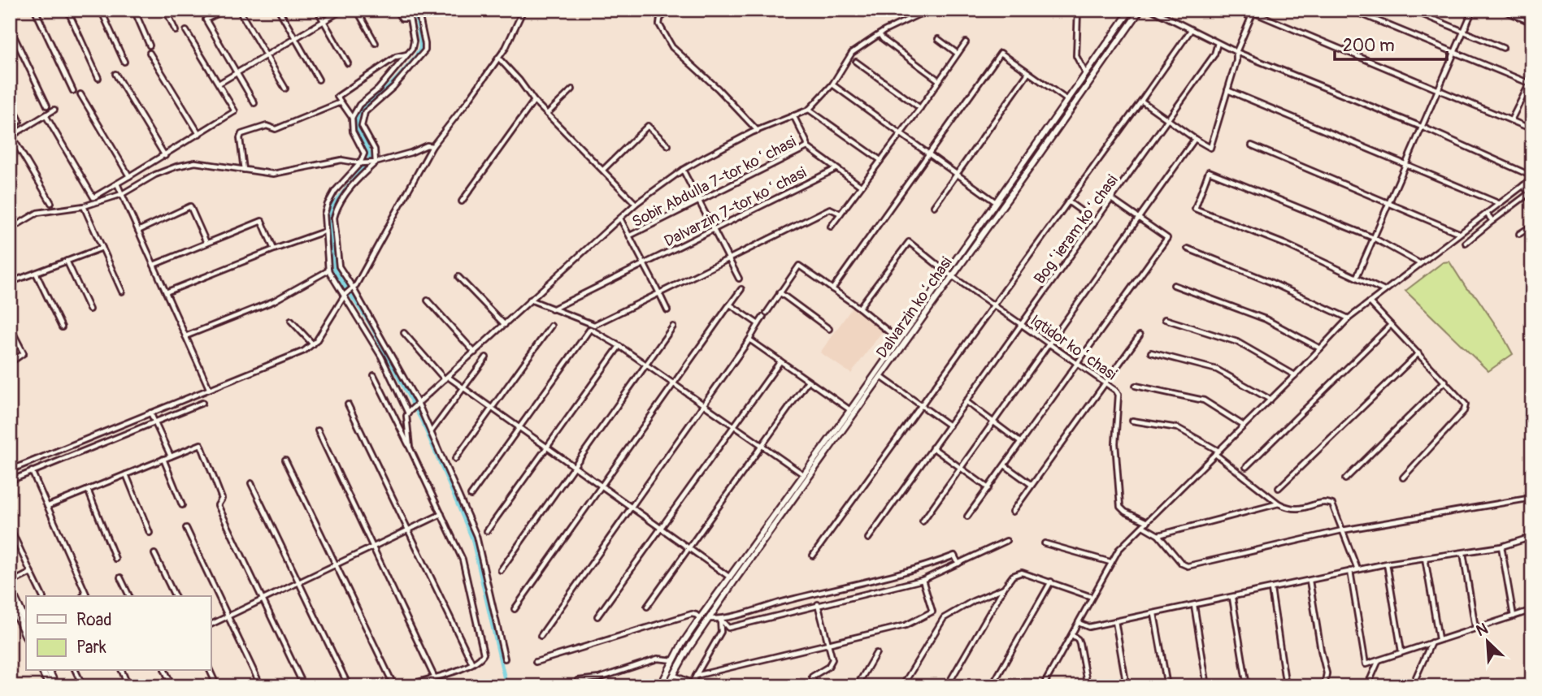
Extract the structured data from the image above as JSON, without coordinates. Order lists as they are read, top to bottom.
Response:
{
  "streets": {
    "main road": ["Dalvarzin koʻchasi"],
    "street": [
      "Sobir Abdulla 7-tor koʻchasi",
      "Dalvarzin 7-tor koʻchasi",
      "Bogʻieram koʻchasi",
      "Iqtidor koʻchasi"
    ]
  },
  "crossings": [
    ["Bogʻieram koʻchasi", "Iqtidor koʻchasi"],
    ["Dalvarzin koʻchasi", "Iqtidor koʻchasi"]
  ],
  "legend": ["Road", "Park"],
  "scale_bar": "200 m",
  "north": "top left"
}
